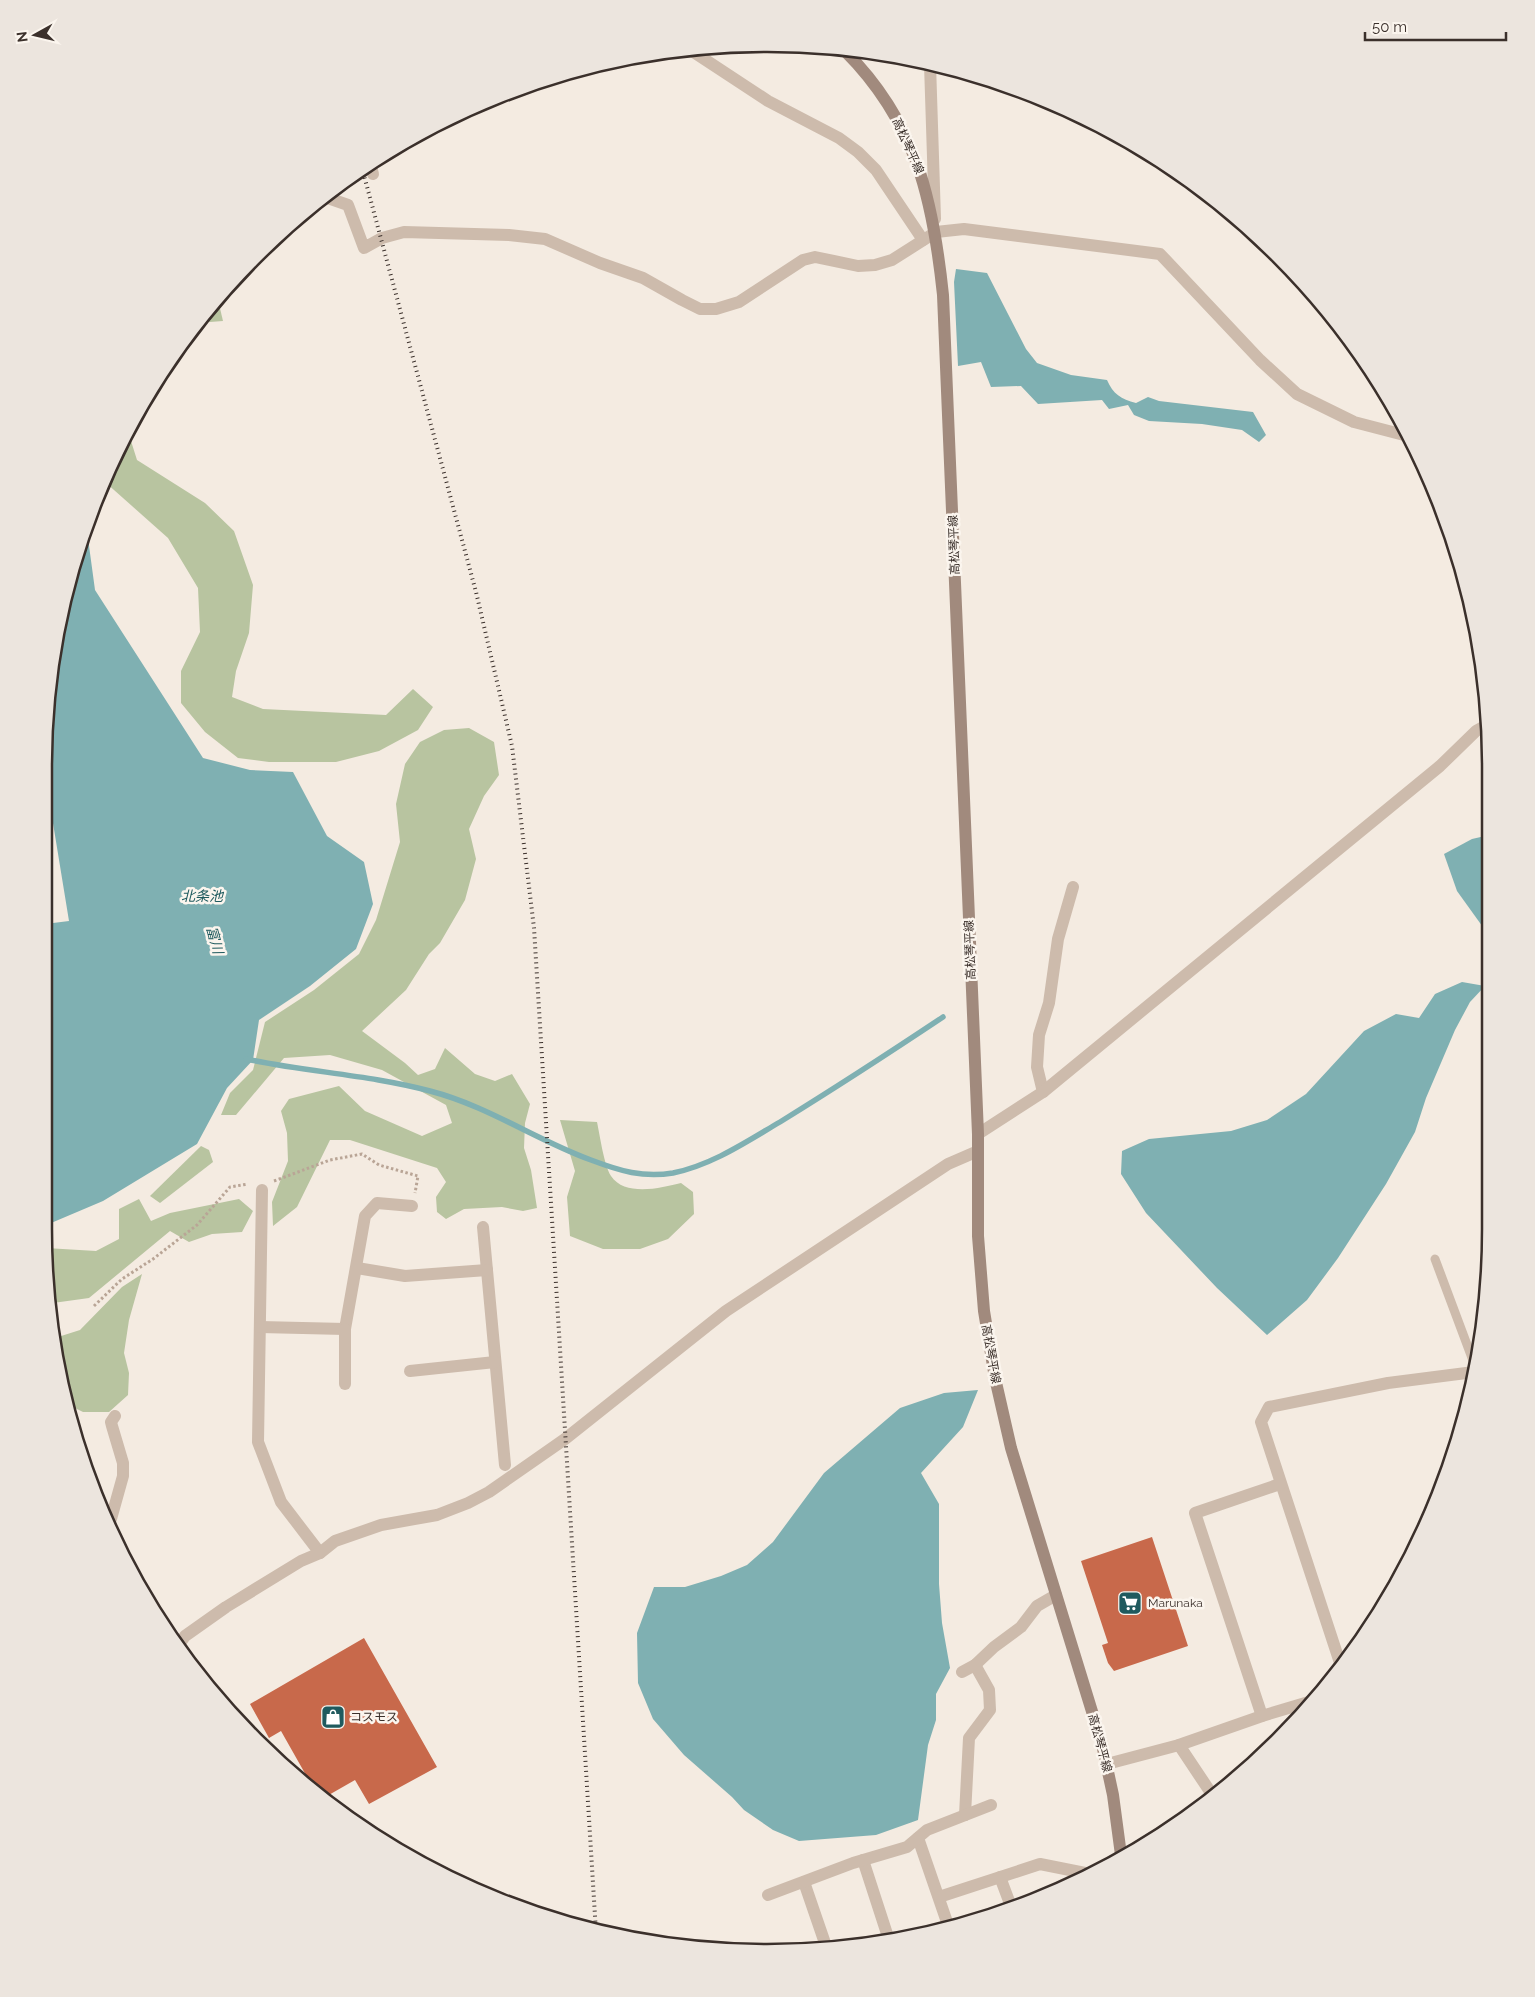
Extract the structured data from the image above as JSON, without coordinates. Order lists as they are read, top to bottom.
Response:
{
  "streets": {
    "main road": ["高松琴平線"]
  },
  "water": ["北条池", "富川"],
  "places": {
    "supermarket": ["Marunaka"],
    "shop": ["コスモス"]
  },
  "scale_bar": "50 m",
  "north": "left"
}
